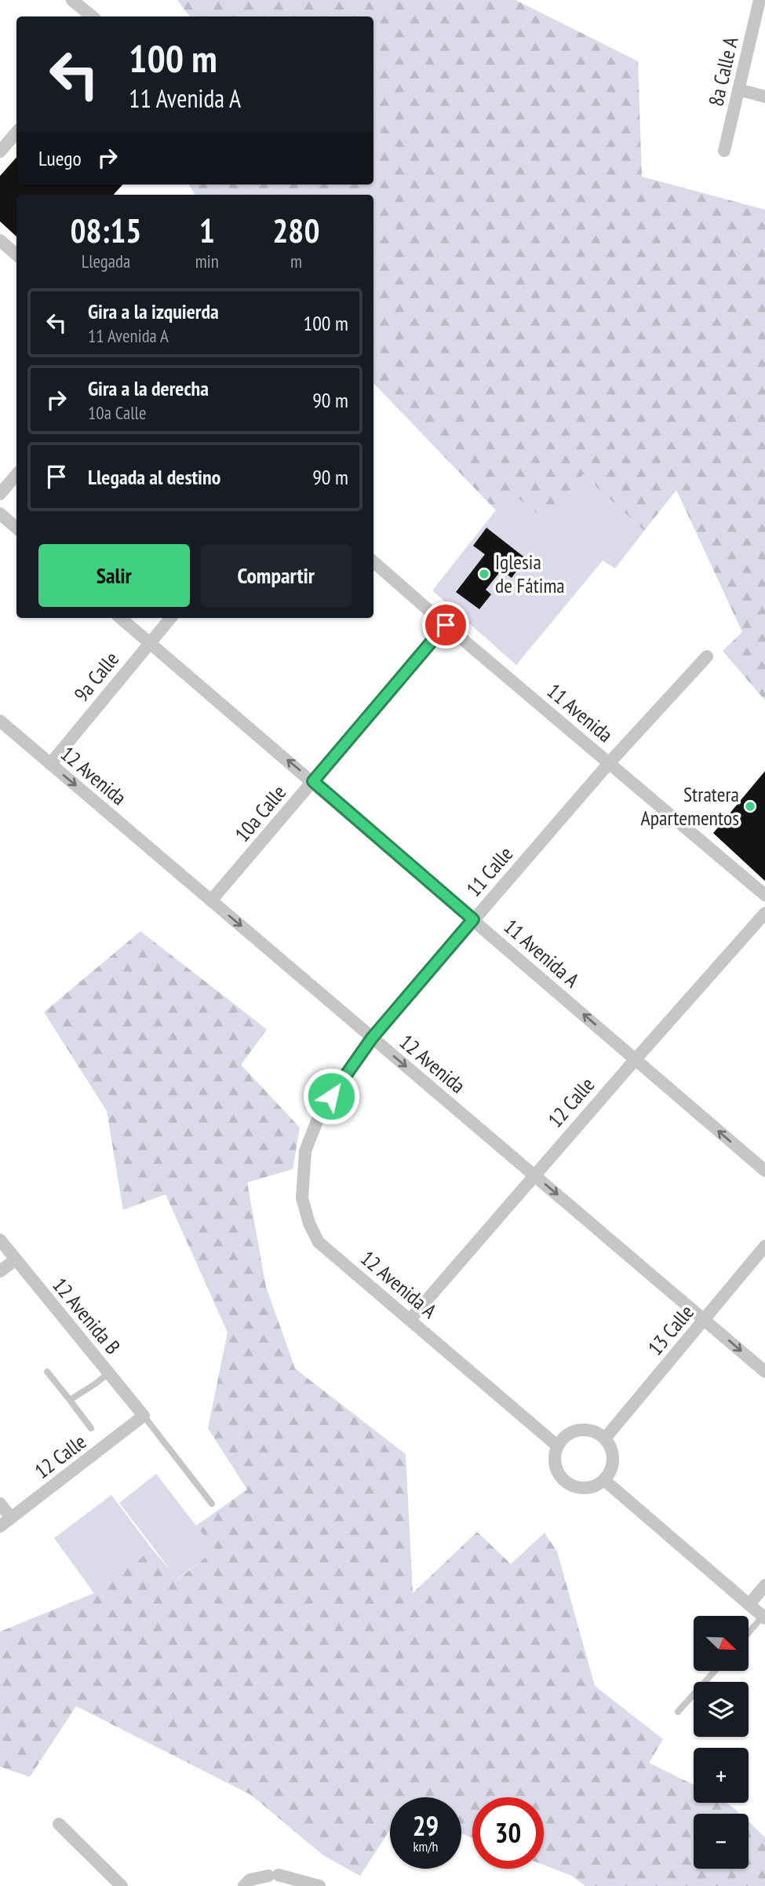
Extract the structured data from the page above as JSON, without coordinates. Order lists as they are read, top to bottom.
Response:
{
  "streets": {
    "street": [
      "8a Calle A",
      "9a Calle",
      "11 Avenida",
      "12 Avenida",
      "10a Calle",
      "11 Calle",
      "11 Avenida A",
      "12 Calle",
      "12 Avenida A",
      "12 Avenida B",
      "13 Calle"
    ]
  },
  "crossings": [
    ["9a Calle", "12 Avenida"],
    ["9a Calle", "11 Avenida A"],
    ["11 Avenida", "10a Calle"],
    ["11 Avenida", "11 Calle"],
    ["12 Avenida", "10a Calle"],
    ["12 Avenida", "11 Calle"],
    ["12 Avenida", "12 Calle"],
    ["12 Avenida", "13 Calle"],
    ["10a Calle", "11 Avenida A"],
    ["11 Calle", "11 Avenida A"],
    ["11 Calle", "12 Avenida A"],
    ["11 Avenida A", "12 Calle"],
    ["12 Calle", "12 Avenida A"],
    ["12 Calle", "12 Avenida B"],
    ["12 Avenida A", "13 Calle"]
  ],
  "one_way": ["12 Avenida", "11 Avenida A"],
  "places": ["Iglesia de Fátima", "Stratera Apartementos"],
  "north": "bottom right",
  "page": {
    "turn": ["100 m", "11 Avenida A"],
    "then": "Luego",
    "eta": [
      "08:15",
      "Llegada",
      "1",
      "min",
      "280",
      "m"
    ],
    "list": [
      {
        "name": "Gira a la izquierda",
        "note": "11 Avenida A",
        "value": "100 m"
      },
      {
        "name": "Gira a la derecha",
        "note": "10a Calle",
        "value": "90 m"
      },
      {
        "name": "Llegada al destino",
        "value": "90 m"
      }
    ],
    "buttons": ["Salir", "Compartir"],
    "map_buttons": ["+", "−"],
    "speed": "29 km/h",
    "limit": "30"
  }
}
